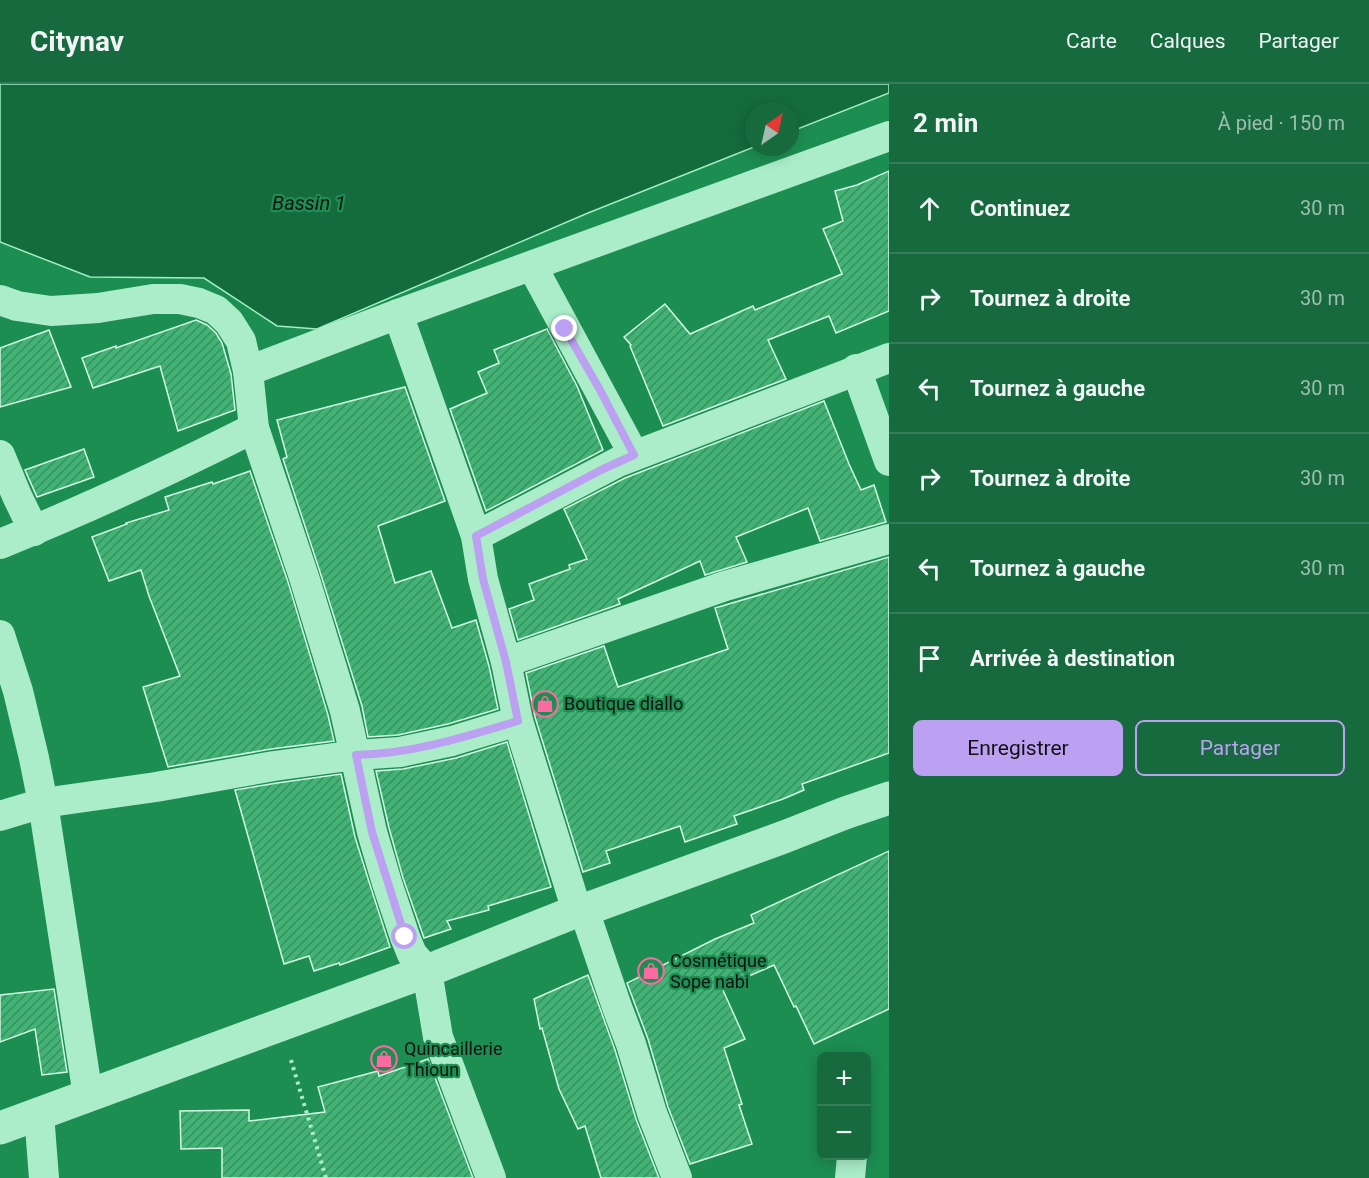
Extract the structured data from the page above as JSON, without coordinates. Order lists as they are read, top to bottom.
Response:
{
  "water": ["Bassin 1"],
  "places": {
    "shop": ["Boutique diallo", "Cosmétique Sope nabi", "Quincaillerie Thioun"]
  },
  "north": "top right",
  "page": {
    "header": "Citynav",
    "nav": ["Carte", "Calques", "Partager"],
    "heading": ["2 min", "À pied · 150 m"],
    "list": [
      ["Continuez", "30 m"],
      ["Tournez à droite", "30 m"],
      ["Tournez à gauche", "30 m"],
      ["Tournez à droite", "30 m"],
      ["Tournez à gauche", "30 m"],
      "Arrivée à destination"
    ],
    "buttons": ["Enregistrer", "Partager"],
    "map_buttons": ["+", "−"]
  }
}
